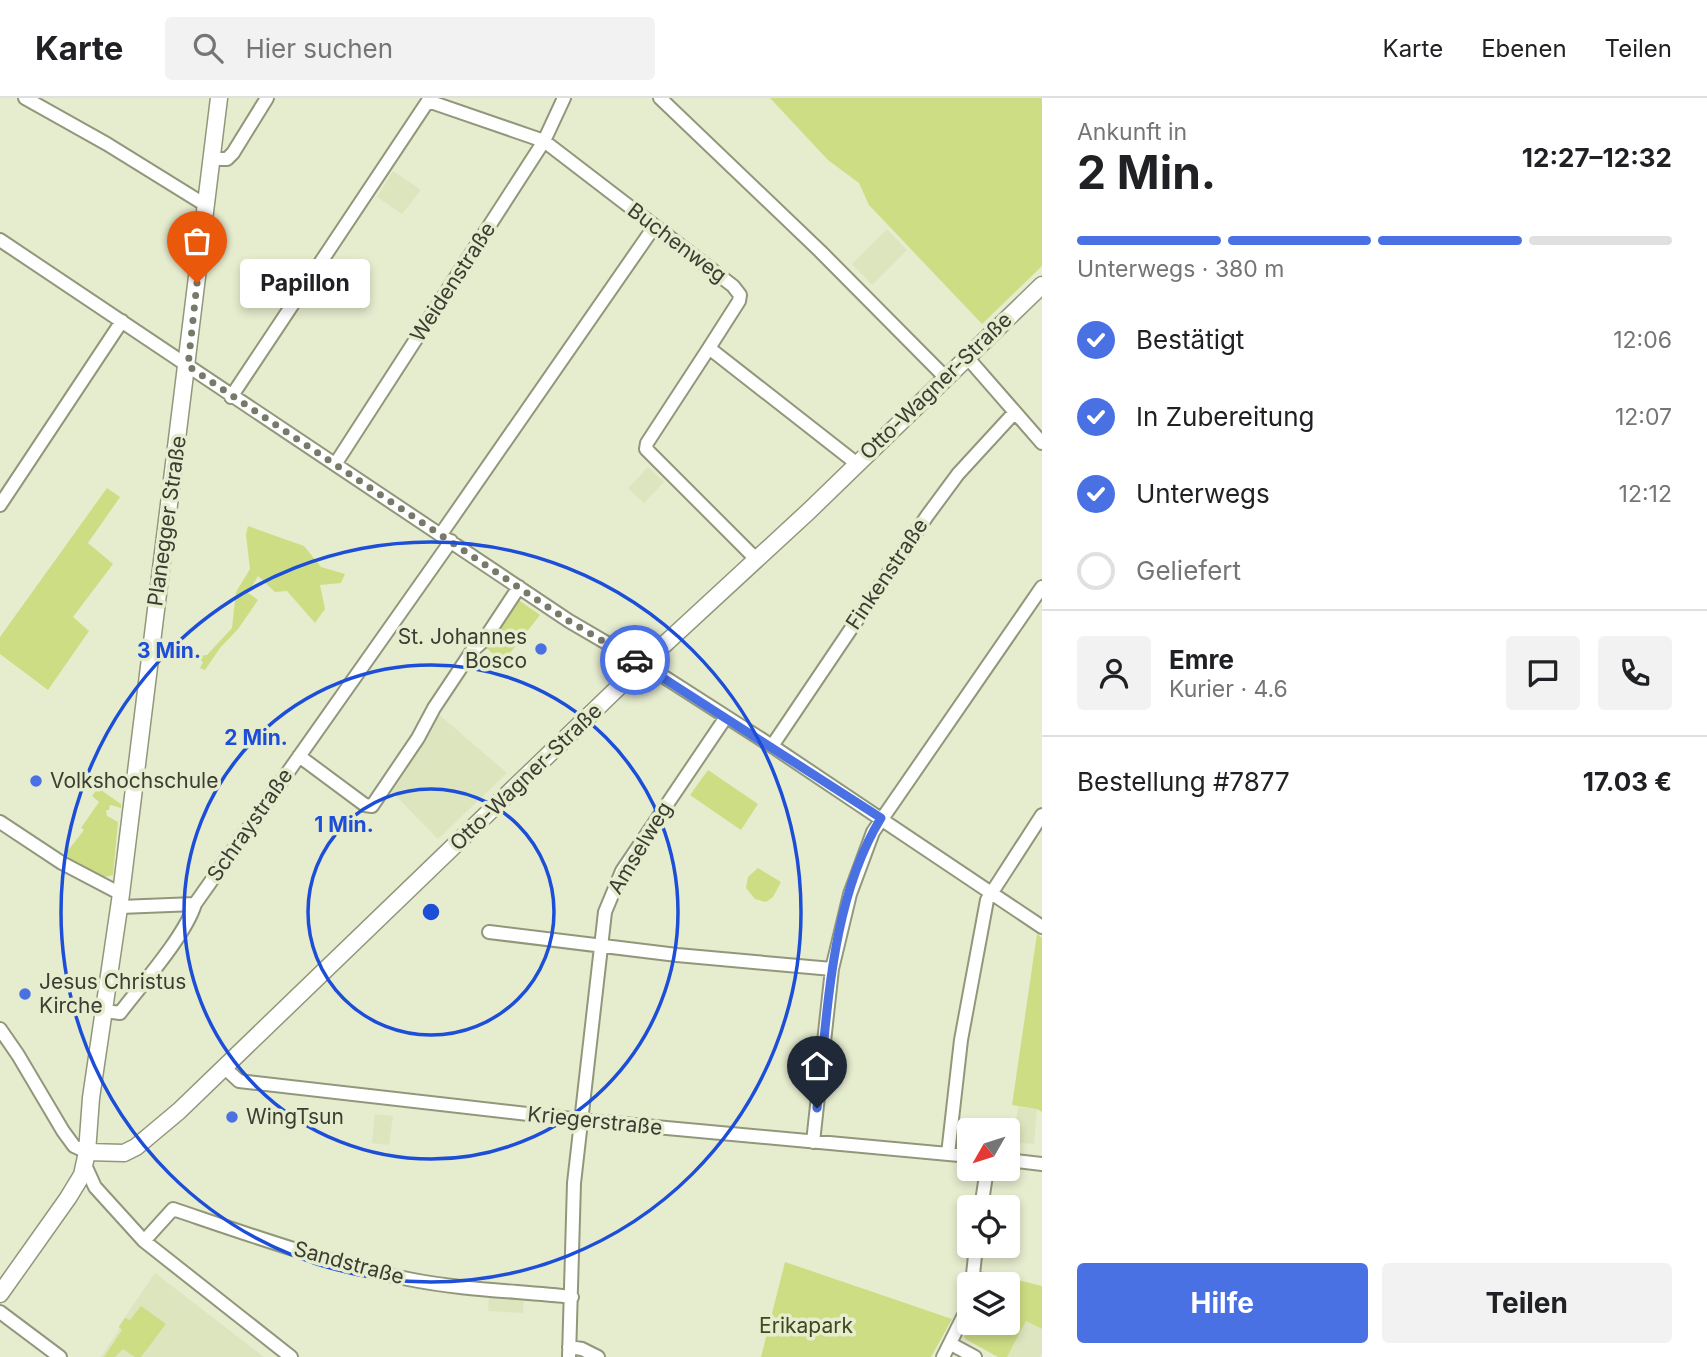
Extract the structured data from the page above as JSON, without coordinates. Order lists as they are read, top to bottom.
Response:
{
  "streets": {
    "street": [
      "Buchenweg",
      "Weidenstraße",
      "Otto-Wagner-Straße",
      "Planegger Straße",
      "Finkenstraße",
      "Schraystraße",
      "Amselweg",
      "Kriegerstraße",
      "Sandstraße"
    ]
  },
  "crossings": [
    ["Buchenweg", "Weidenstraße"],
    ["Buchenweg", "Schraystraße"],
    ["Otto-Wagner-Straße", "Planegger Straße"],
    ["Otto-Wagner-Straße", "Kriegerstraße"],
    ["Planegger Straße", "Schraystraße"],
    ["Amselweg", "Kriegerstraße"],
    ["Amselweg", "Sandstraße"]
  ],
  "parks": ["Erikapark"],
  "places": [
    "Papillon",
    "St. Johannes Bosco",
    "Volkshochschule",
    "Jesus Christus Kirche",
    "WingTsun"
  ],
  "north": "bottom left",
  "page": {
    "header": "Karte",
    "search": "Hier suchen",
    "nav": ["Karte", "Ebenen", "Teilen"],
    "heading": ["2 Min.", "Ankunft in", "12:27–12:32"],
    "panel": [
      "Emre",
      "Kurier · 4.6",
      "Bestellung #7877",
      "17.03 €"
    ],
    "bar": "Unterwegs · 380 m",
    "bubble": "Papillon",
    "list": [
      ["Bestätigt", "12:06"],
      ["In Zubereitung", "12:07"],
      ["Unterwegs", "12:12"],
      "Geliefert"
    ],
    "buttons": ["Hilfe", "Teilen"]
  },
  "rings": ["3 Min.", "2 Min.", "1 Min."]
}
